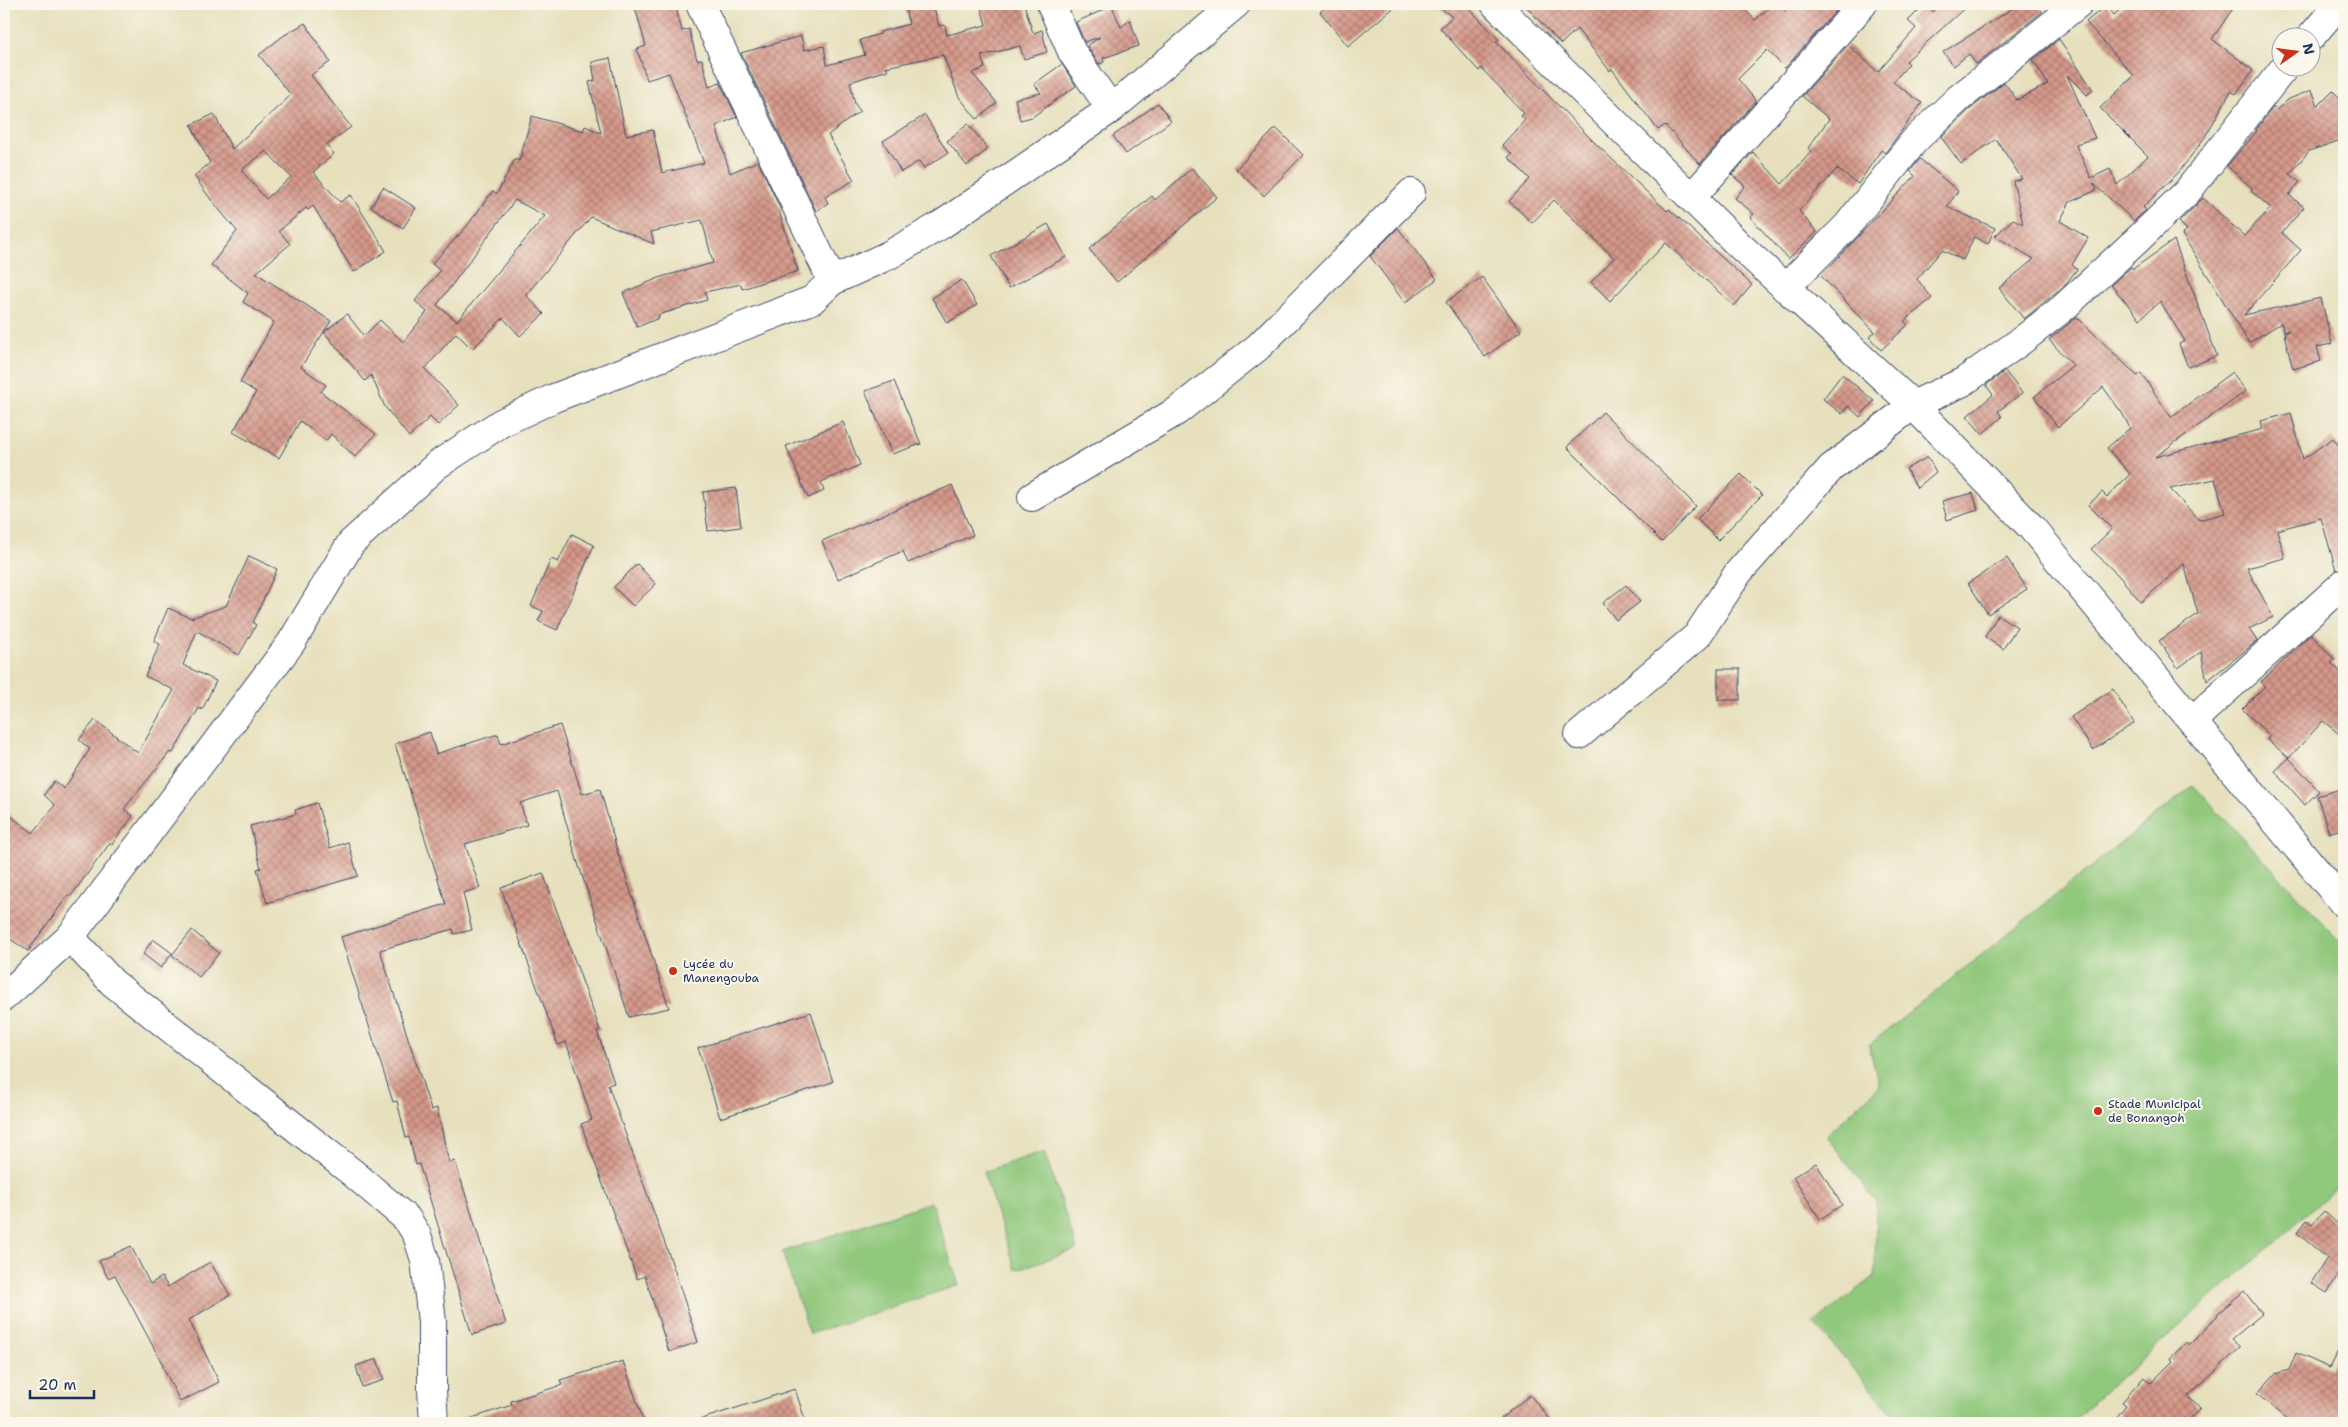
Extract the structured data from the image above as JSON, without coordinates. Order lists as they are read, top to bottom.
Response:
{
  "places": ["Lycée du Manengouba", "Stade Municipal de Bonangoh"],
  "scale_bar": "20 m",
  "north": "right"
}
